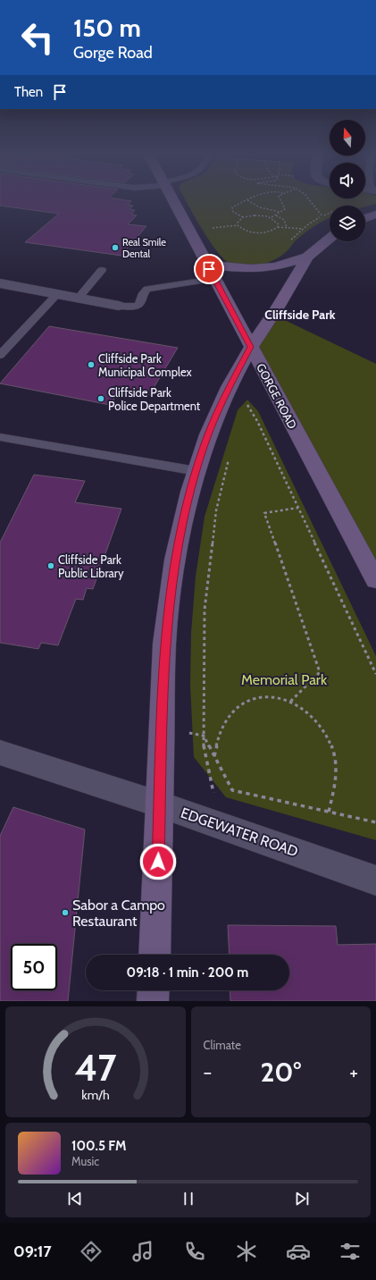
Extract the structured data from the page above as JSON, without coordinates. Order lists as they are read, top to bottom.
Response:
{
  "streets": {
    "main road": ["GORGE ROAD"],
    "street": ["EDGEWATER ROAD"]
  },
  "districts": ["Cliffside Park"],
  "parks": ["Memorial Park"],
  "places": [
    "Real Smile Dental",
    "Cliffside Park Municipal Complex",
    "Cliffside Park Police Department",
    "Cliffside Park Public Library",
    "Sabor a Campo Restaurant"
  ],
  "north": "top",
  "page": {
    "turn": ["150 m", "Gorge Road"],
    "then": "Then",
    "limit": "50",
    "trip": "09:18 · 1 min · 200 m",
    "tile": "Climate",
    "heat": ["−", "20°", "+"],
    "song": ["100.5 FM", "Music"],
    "tabs": "09:17",
    "gauge": ["47", "km/h"]
  }
}
